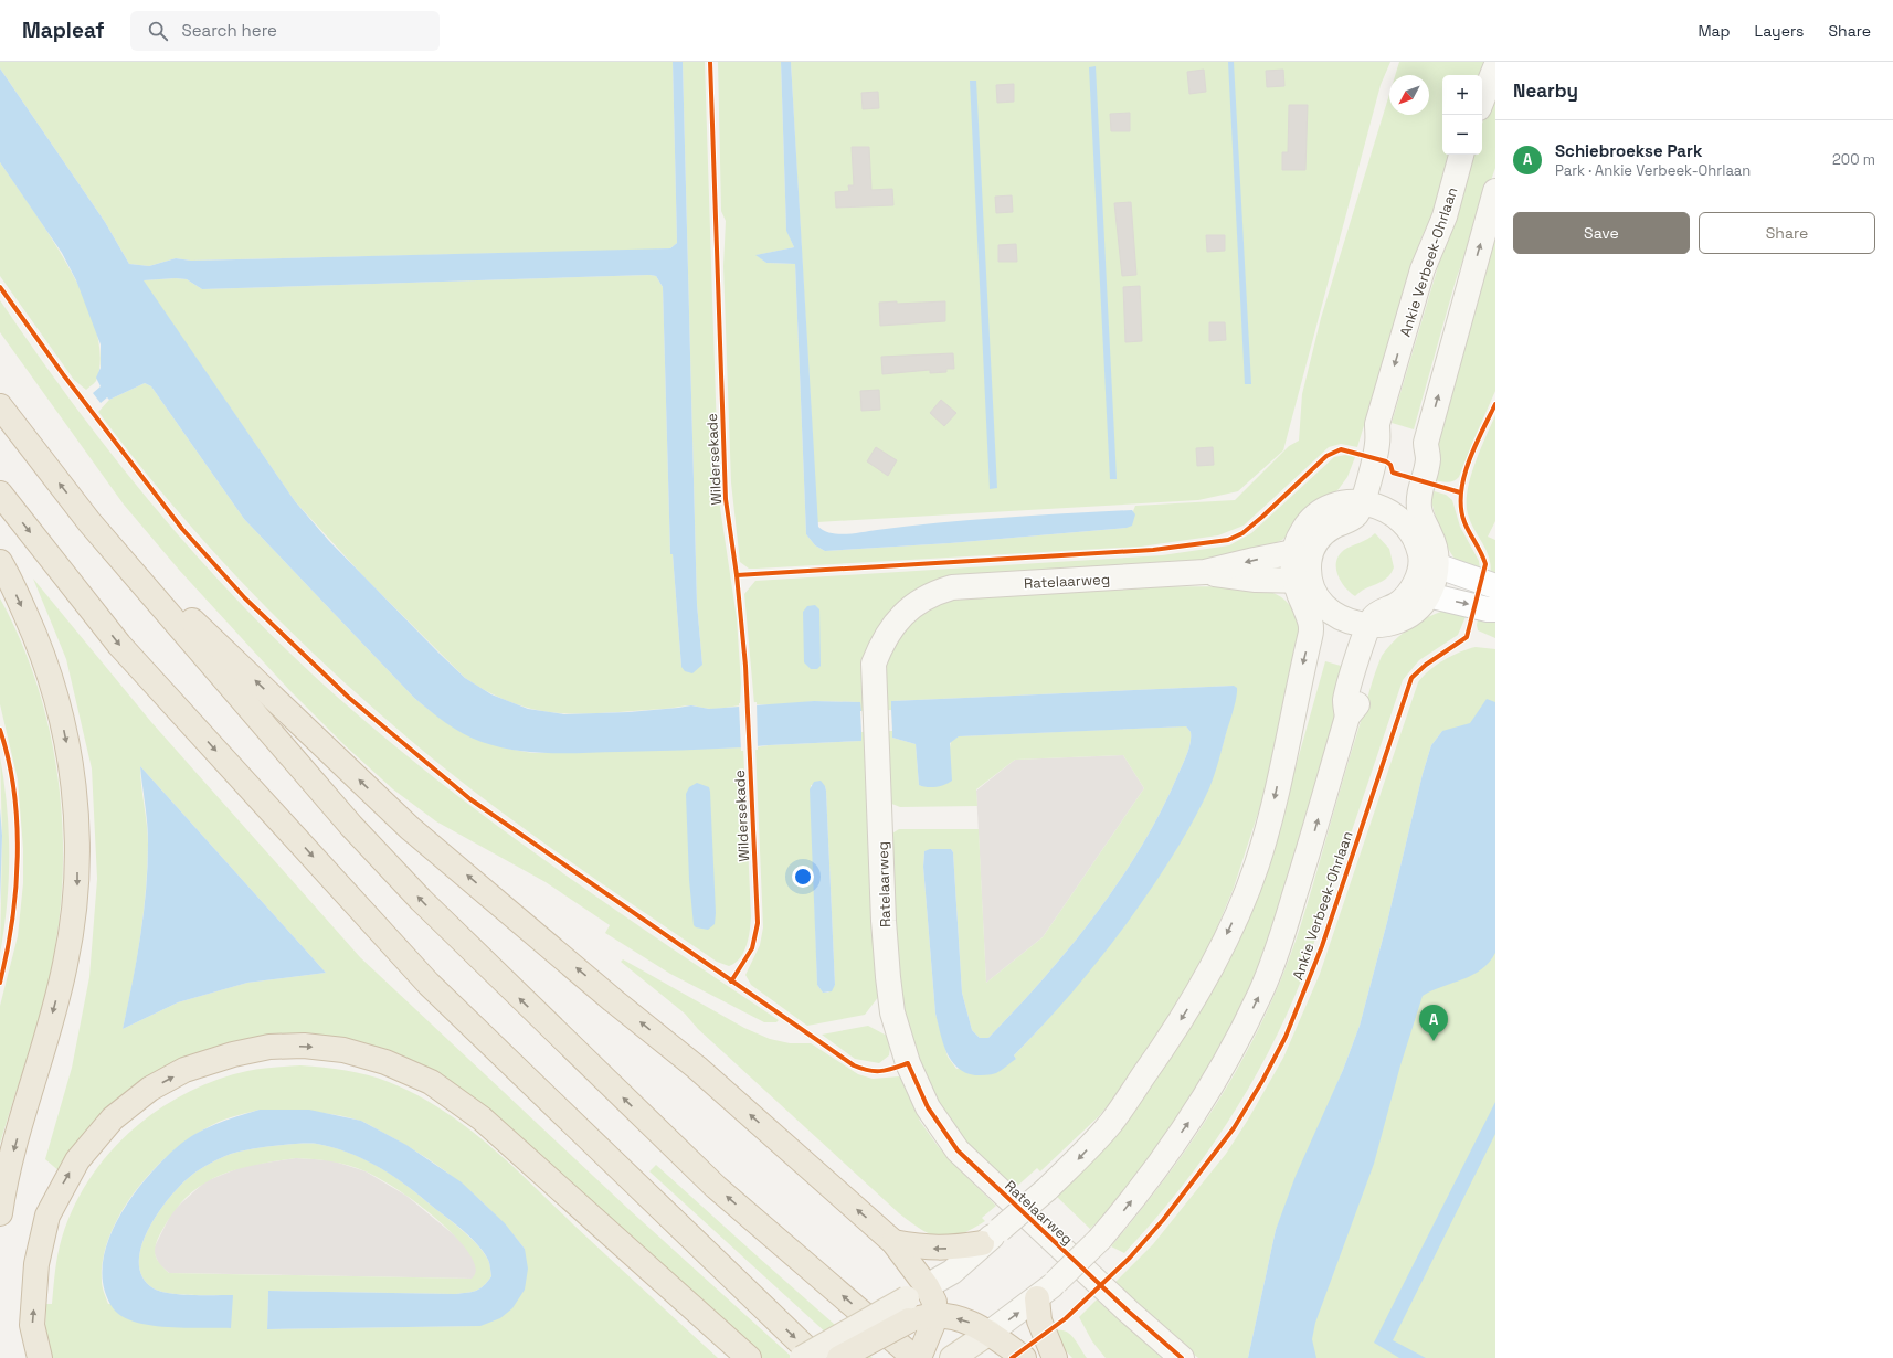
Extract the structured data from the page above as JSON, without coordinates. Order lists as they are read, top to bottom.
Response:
{
  "streets": {
    "main road": ["Ankie Verbeek-Ohrlaan", "Ratelaarweg"],
    "cycle path": ["Wildersekade"]
  },
  "north": "bottom left",
  "page": {
    "header": "Mapleaf",
    "search": "Search here",
    "nav": ["Map", "Layers", "Share"],
    "heading": "Nearby",
    "map_buttons": ["+", "−"],
    "list": [
      {
        "mark": "A",
        "name": "Schiebroekse Park",
        "note": "Park · Ankie Verbeek-Ohrlaan",
        "value": "200 m"
      }
    ],
    "buttons": ["Save", "Share"],
    "pins": "A"
  }
}
